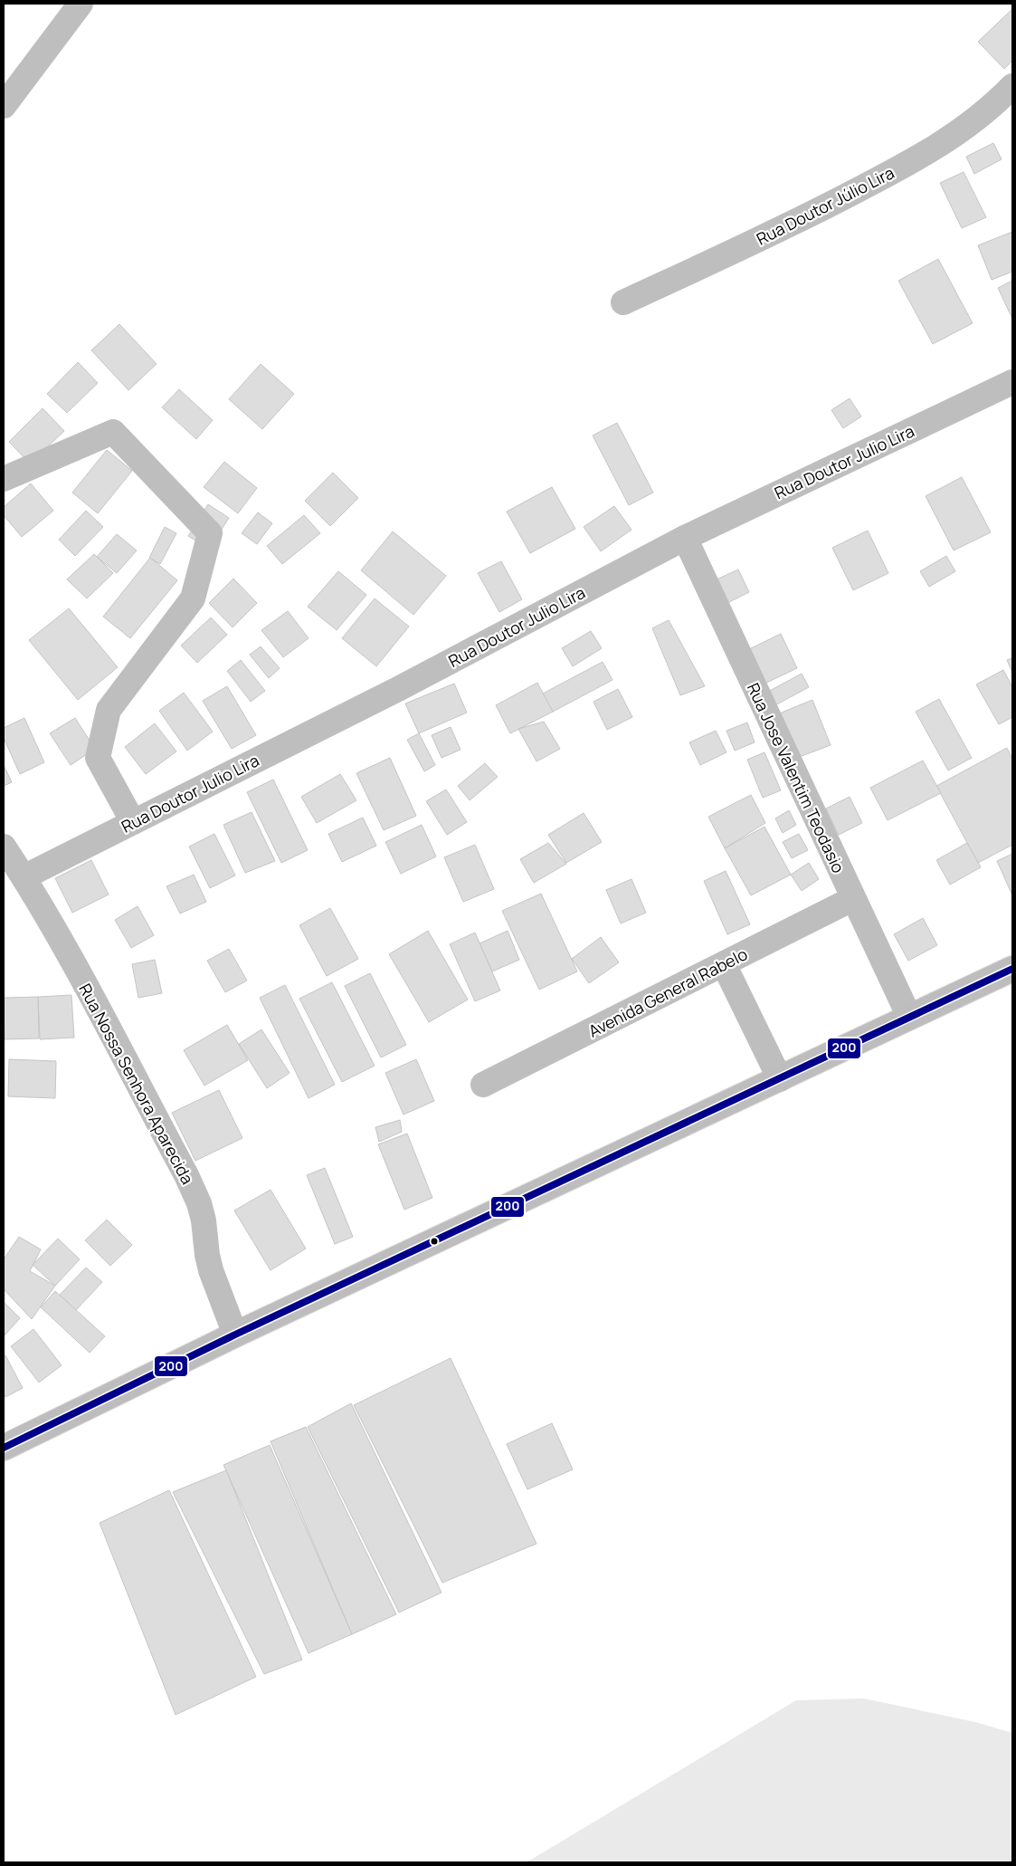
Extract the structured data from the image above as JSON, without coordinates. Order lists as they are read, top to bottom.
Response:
{
  "streets": {
    "street": [
      "Rua Doutor Júlio Lira",
      "Rua Doutor Julio Lira",
      "Rua Jose Valentim Teodasio",
      "Avenida General Rabelo",
      "Rua Nossa Senhora Aparecida"
    ]
  },
  "crossings": [
    ["Rua Doutor Julio Lira", "Rua Jose Valentim Teodasio"],
    ["Rua Doutor Julio Lira", "Rua Nossa Senhora Aparecida"],
    ["Rua Jose Valentim Teodasio", "Avenida General Rabelo"]
  ],
  "lines": ["transit line 200"]
}
